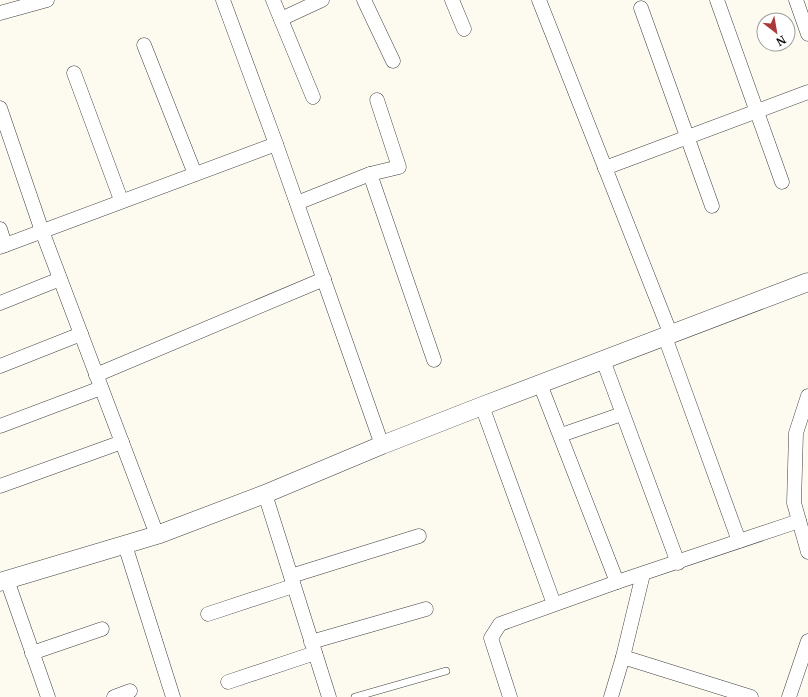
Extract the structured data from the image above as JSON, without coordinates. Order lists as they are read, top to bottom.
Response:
{
  "north": "bottom right"
}
